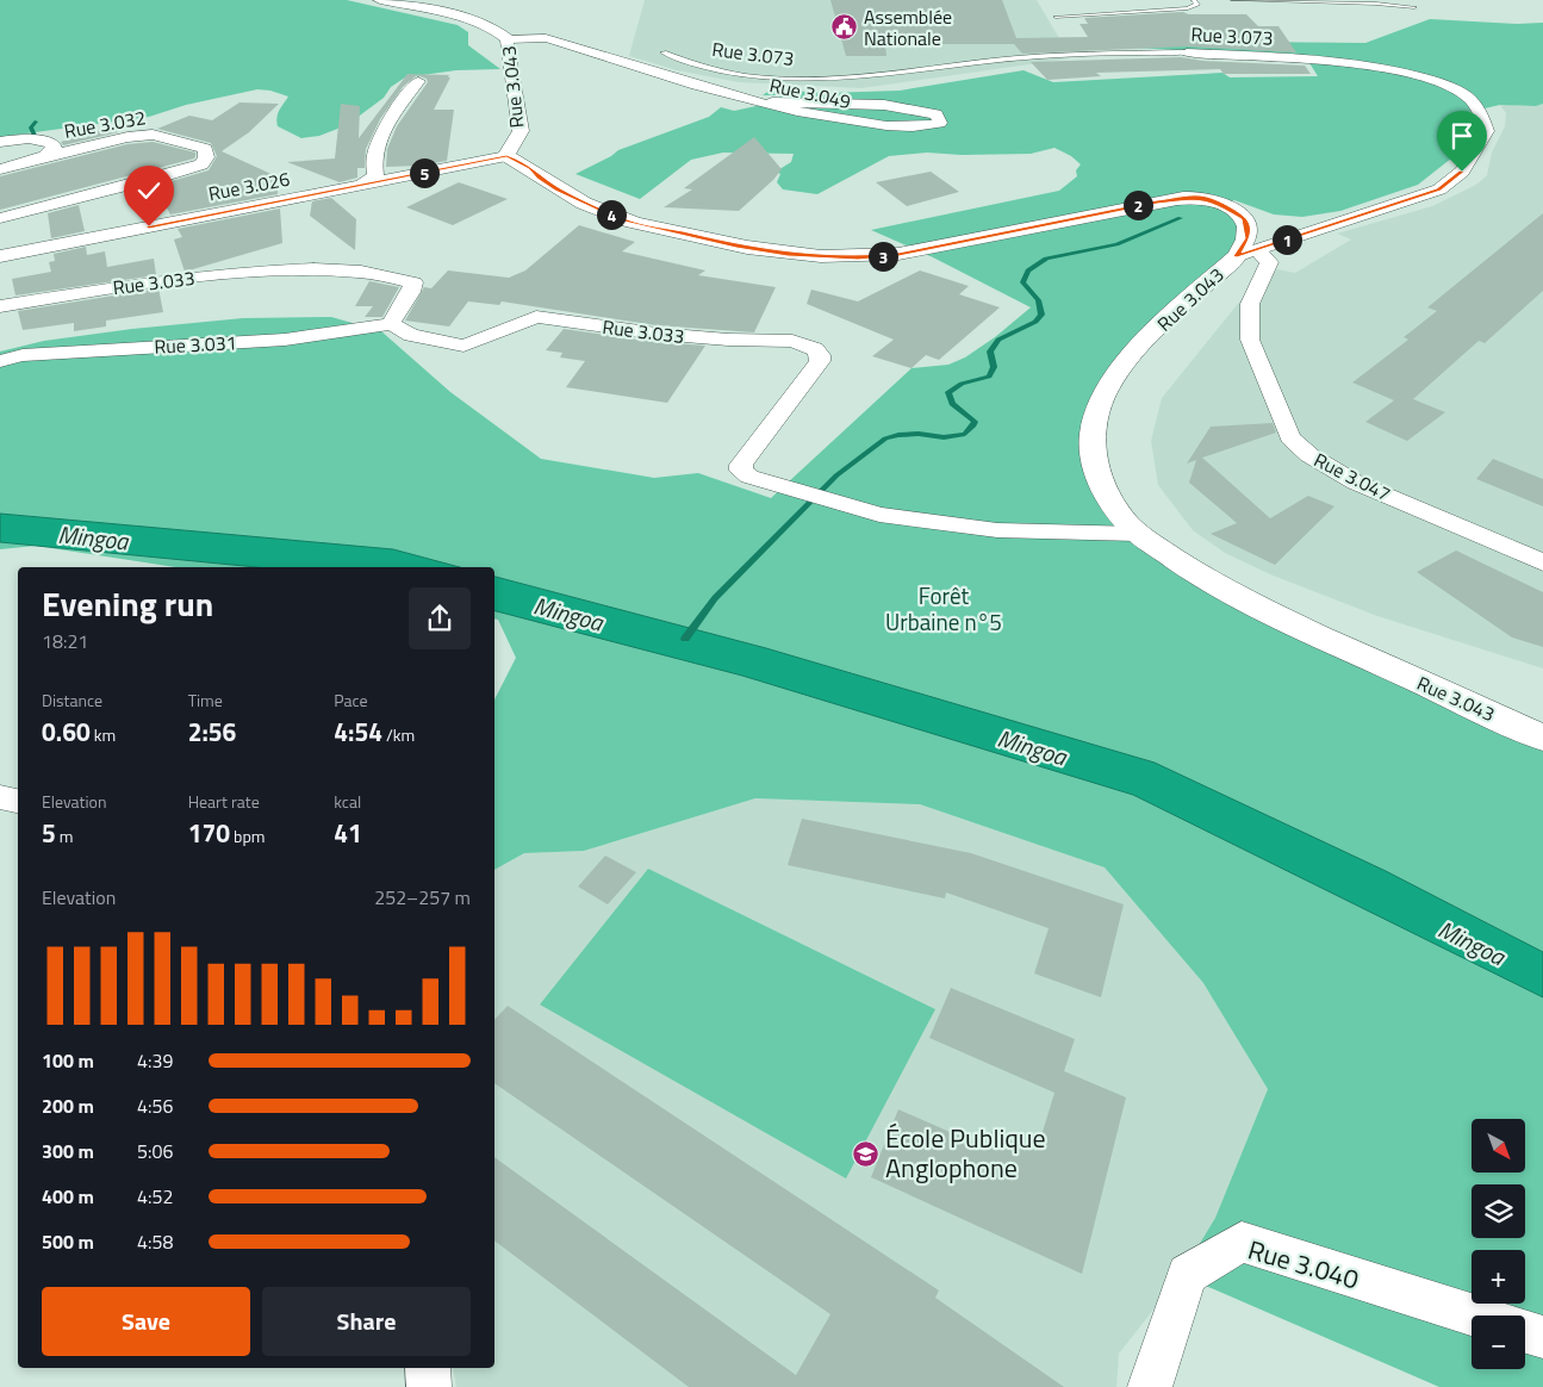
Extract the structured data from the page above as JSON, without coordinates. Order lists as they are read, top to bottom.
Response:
{
  "streets": {
    "street": [
      "Rue 3.073",
      "Rue 3.043",
      "Rue 3.049",
      "Rue 3.032",
      "Rue 3.026",
      "Rue 3.033",
      "Rue 3.031",
      "Rue 3.047",
      "Rue 3.040"
    ]
  },
  "crossings": [
    ["Rue 3.073", "Rue 3.043"],
    ["Rue 3.073", "Rue 3.047"],
    ["Rue 3.043", "Rue 3.049"],
    ["Rue 3.043", "Rue 3.026"],
    ["Rue 3.043", "Rue 3.033"],
    ["Rue 3.043", "Rue 3.047"],
    ["Rue 3.033", "Rue 3.031"]
  ],
  "water": ["Mingoa"],
  "parks": ["Forêt Urbaine n°5"],
  "places": {
    "public building": ["Assemblée Nationale"],
    "school or university": ["École Publique Anglophone"]
  },
  "north": "bottom right",
  "page": {
    "pins": [
      "5",
      "2",
      "4",
      "1",
      "3"
    ],
    "heading": ["Evening run", "18:21"],
    "stats": [
      ["Distance", "0.60 km"],
      ["Time", "2:56"],
      ["Pace", "4:54 /km"],
      ["Elevation", "5 m"],
      ["Heart rate", "170 bpm"],
      ["kcal", "41"]
    ],
    "chart": ["Elevation", "252–257 m"],
    "list": [
      {
        "name": "100 m",
        "note": "4:39"
      },
      {
        "name": "200 m",
        "note": "4:56"
      },
      {
        "name": "300 m",
        "note": "5:06"
      },
      {
        "name": "400 m",
        "note": "4:52"
      },
      {
        "name": "500 m",
        "note": "4:58"
      }
    ],
    "map_buttons": ["+", "−"],
    "buttons": ["Save", "Share"]
  }
}
